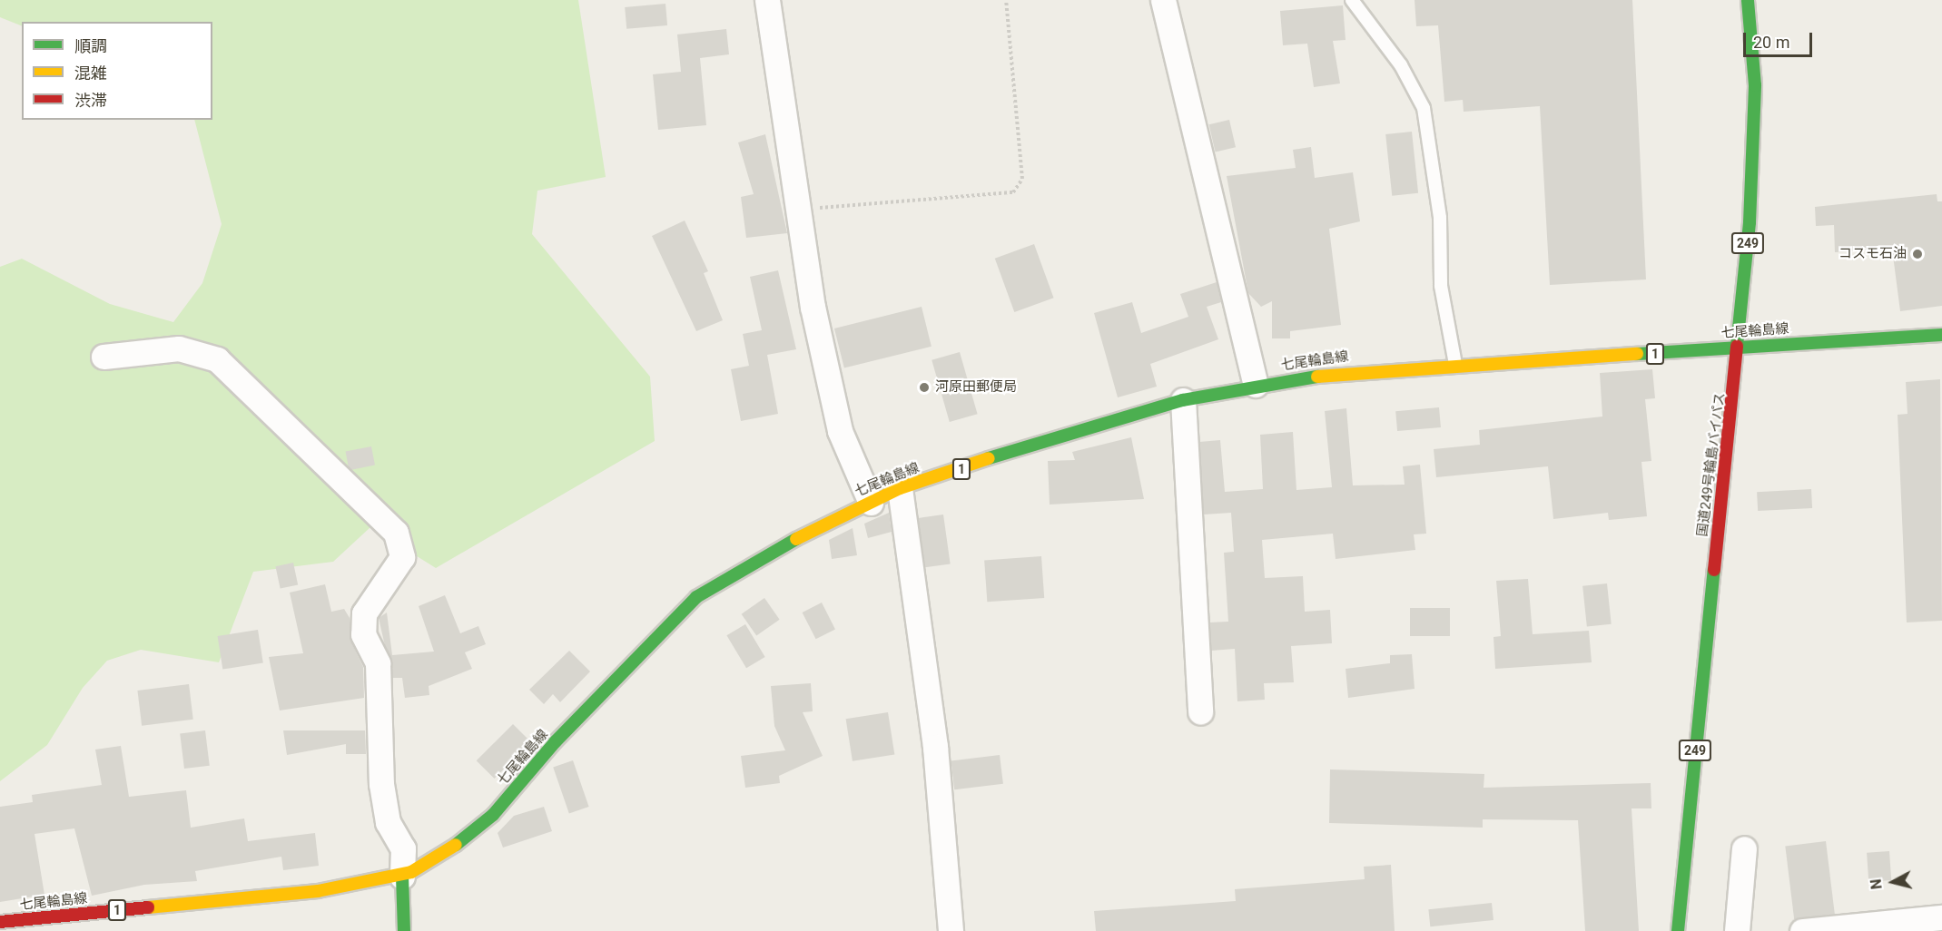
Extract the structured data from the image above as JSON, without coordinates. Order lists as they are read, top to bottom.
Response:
{
  "streets": {
    "main road": [
      "249",
      "七尾輪島線",
      "1",
      "国道249号輪島バイパス"
    ]
  },
  "crossings": [
    ["七尾輪島線", "国道249号輪島バイパス"]
  ],
  "places": ["コスモ石油", "河原田郵便局"],
  "legend": ["順調", "混雑", "渋滞"],
  "scale_bar": "20 m",
  "north": "left"
}
